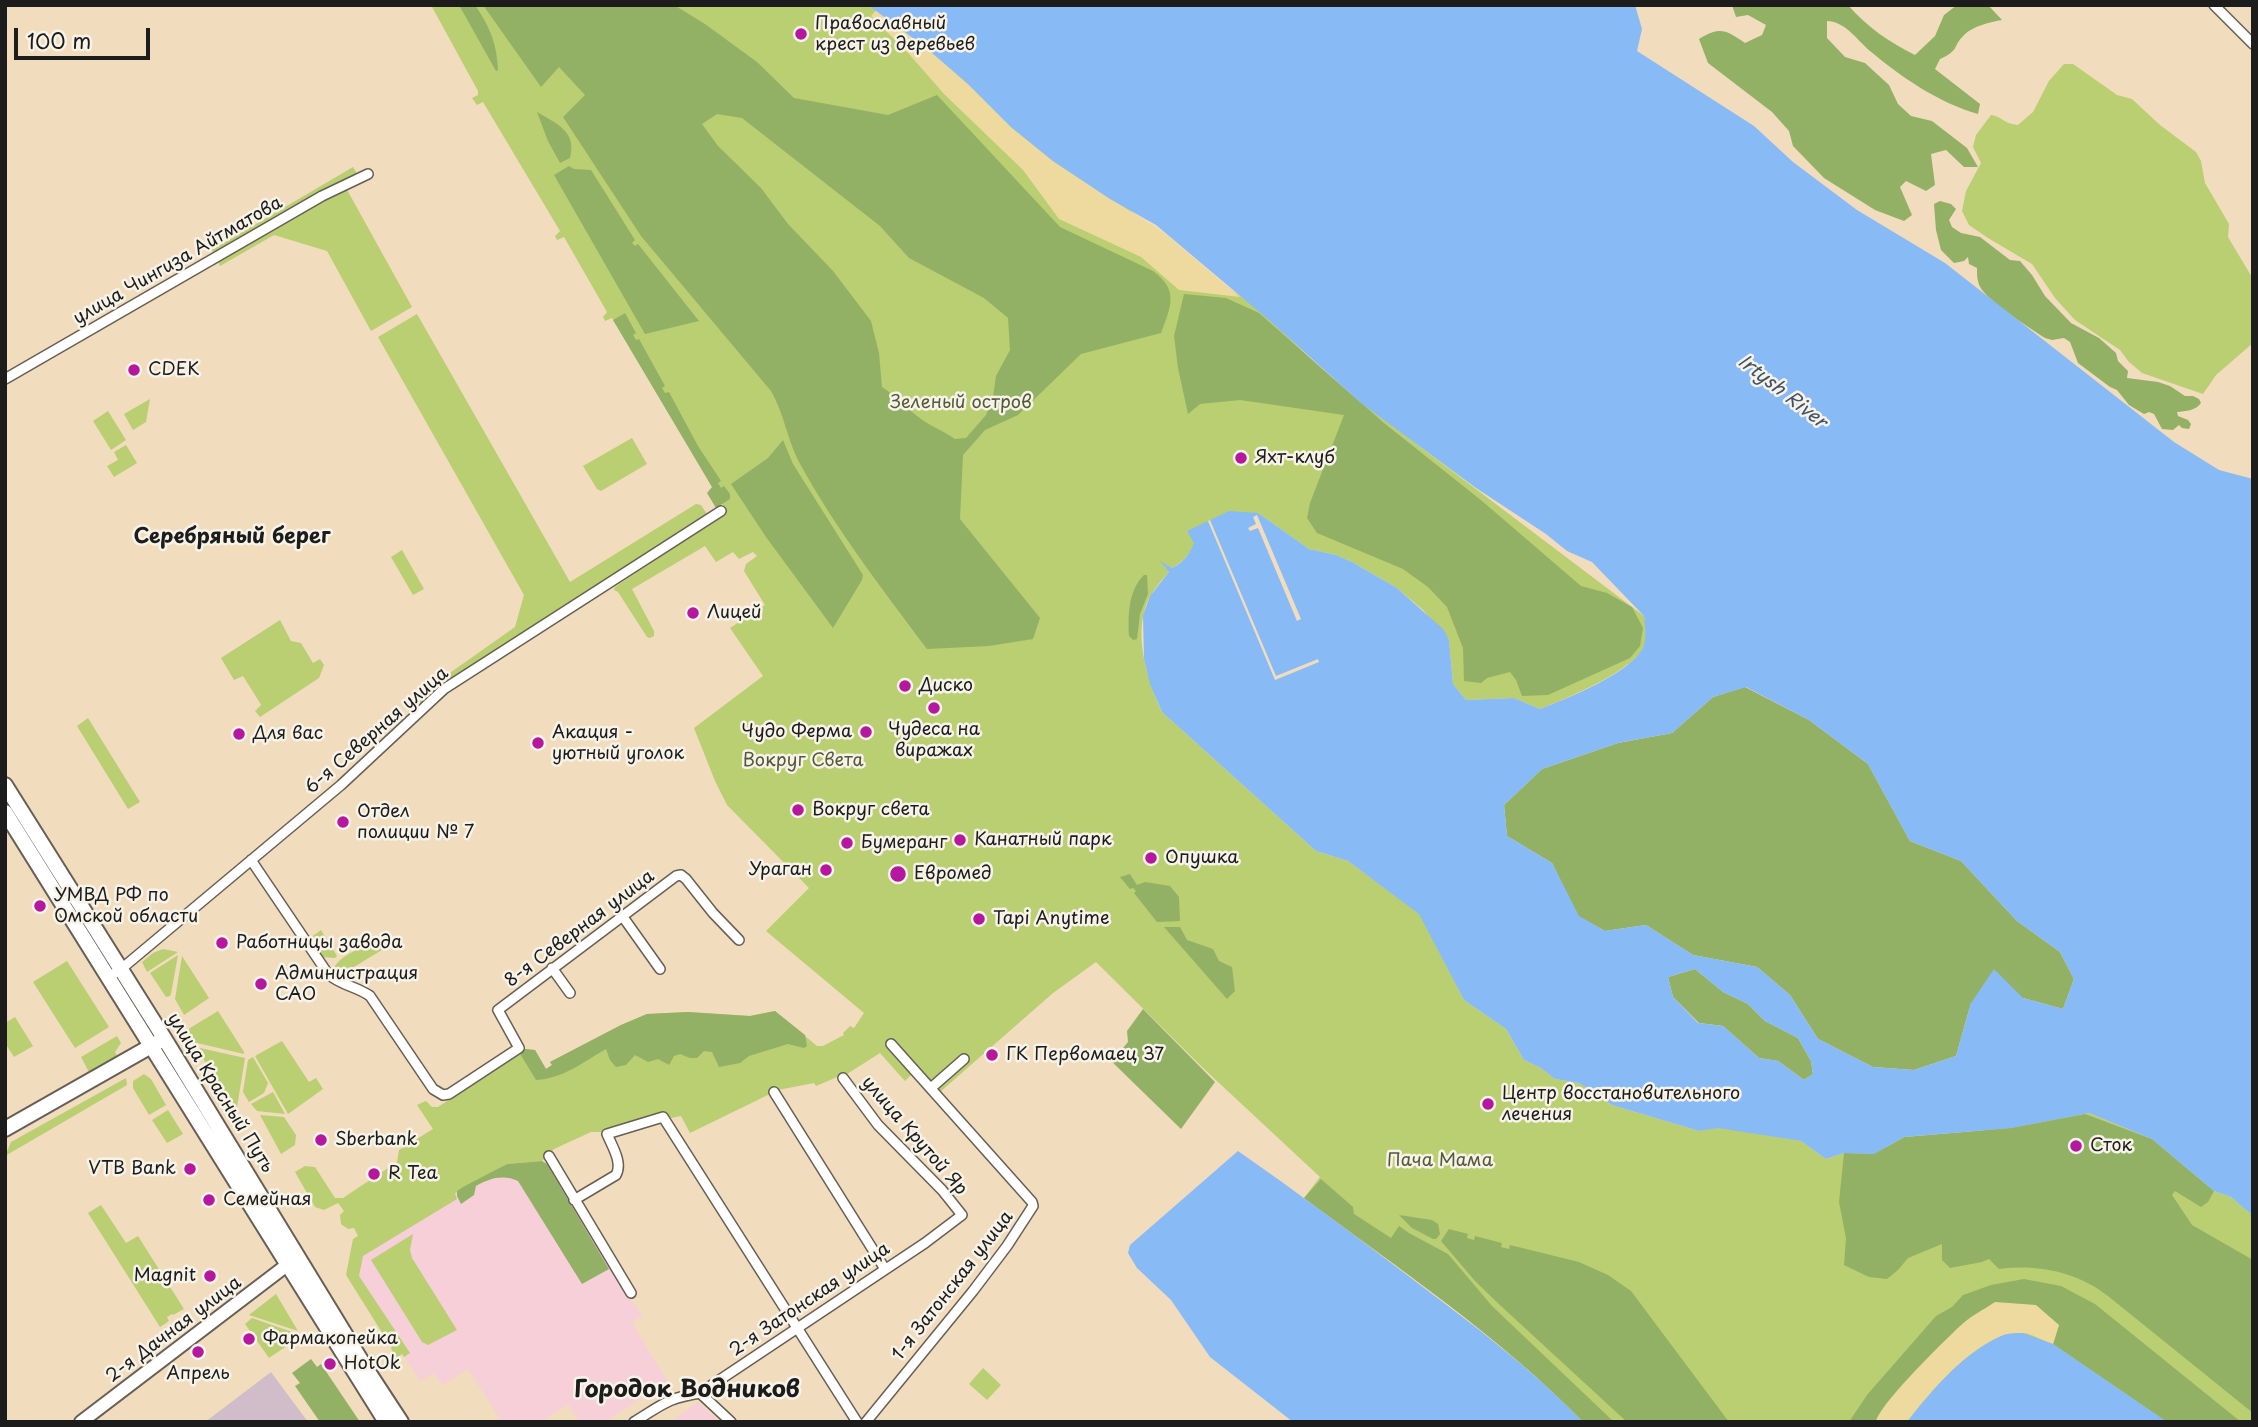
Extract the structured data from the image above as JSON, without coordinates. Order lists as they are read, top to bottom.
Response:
{
  "streets": {
    "main road": ["улица Красный Путь"],
    "street": [
      "улица Чингиза Айтматова",
      "6-я Северная улица",
      "8-я Северная улица",
      "улица Крутой Яр",
      "1-я Затонская улица",
      "2-я Затонская улица",
      "2-я Дачная улица"
    ]
  },
  "crossings": [
    ["6-я Северная улица", "8-я Северная улица"],
    ["6-я Северная улица", "улица Красный Путь"],
    ["улица Красный Путь", "2-я Дачная улица"],
    ["улица Крутой Яр", "2-я Затонская улица"]
  ],
  "districts": ["Серебряный берег", "Городок Водников"],
  "water": ["Irtysh River"],
  "parks": ["Зеленый остров", "Вокруг Света", "Пача Мама"],
  "places": [
    "Православный крест из деревьев",
    "CDEK",
    "Яхт-клуб",
    "Лицей",
    "Диско",
    "Чудеса на виражах",
    "Чудо Ферма",
    "Для вас",
    "Акация - уютный уголок",
    "Вокруг света",
    "Отдел полиции № 7",
    "Канатный парк",
    "Бумеранг",
    "Опушка",
    "Ураган",
    "Евромед",
    "УМВД РФ по Омской области",
    "Tapi Anytime",
    "Работницы завода",
    "Администрация САО",
    "ГК Первомаец 37",
    "Центр восстановительного лечения",
    "Sberbank",
    "Сток",
    "VTB Bank",
    "R Tea",
    "Семейная",
    "Magnit",
    "Фармакопейка",
    "Апрель",
    "HotOk"
  ],
  "scale_bar": "100 m"
}
